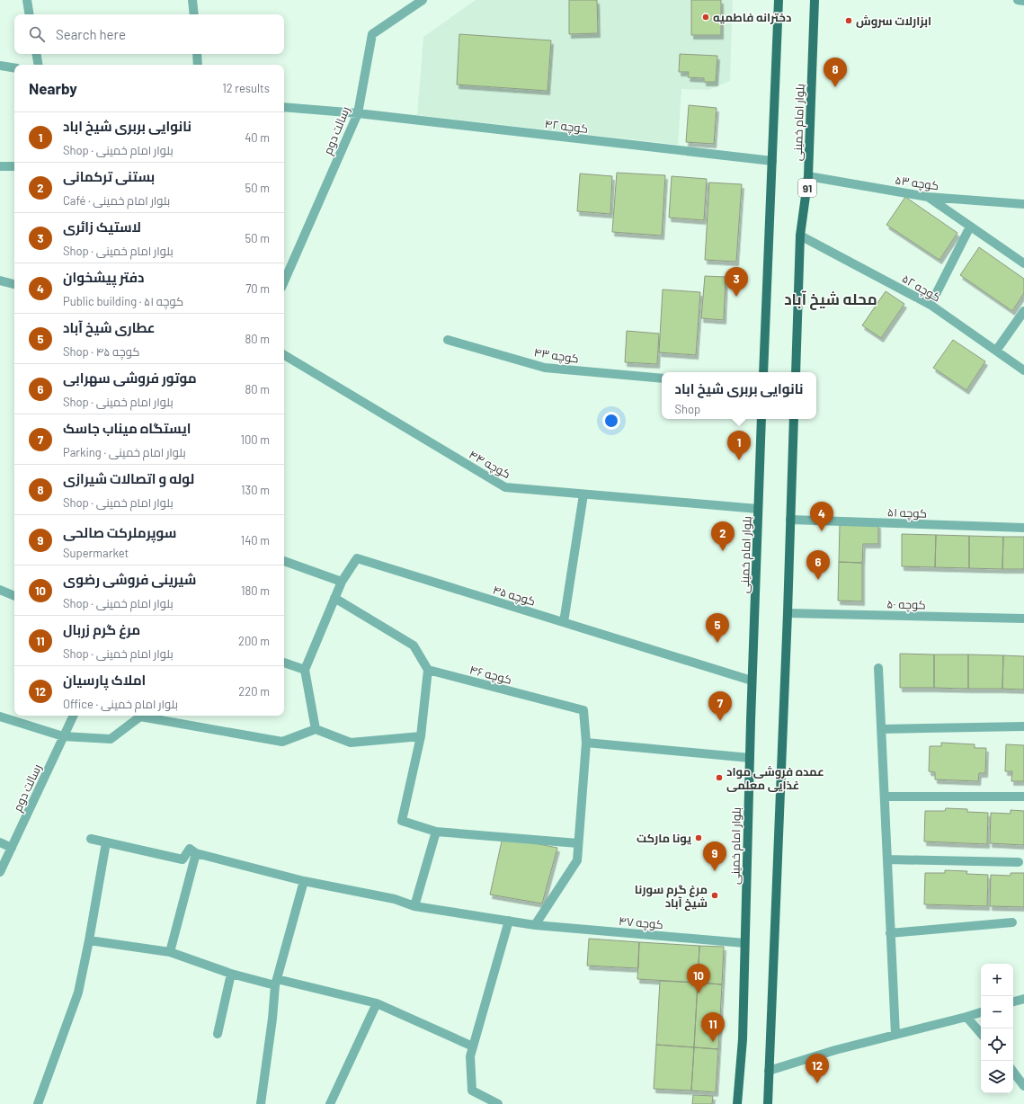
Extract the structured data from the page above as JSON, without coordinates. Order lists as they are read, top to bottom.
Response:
{
  "streets": {
    "main road": ["بلوار امام خمینی", "91"],
    "street": [
      "کوچه ۴۲",
      "رسالت دوم",
      "کوچه ۵۳",
      "کوچه ۵۲",
      "کوچه ۴۳",
      "کوچه ۴۴",
      "کوچه ۵۱",
      "کوچه ۴۵",
      "کوچه ۵۰",
      "کوچه ۴۶",
      "کوچه ۴۷"
    ]
  },
  "crossings": [
    ["بلوار امام خمینی", "کوچه ۴۲"],
    ["بلوار امام خمینی", "کوچه ۵۳"],
    ["بلوار امام خمینی", "کوچه ۵۲"],
    ["بلوار امام خمینی", "کوچه ۴۴"],
    ["بلوار امام خمینی", "کوچه ۴۵"],
    ["بلوار امام خمینی", "کوچه ۴۷"],
    ["کوچه ۴۲", "رسالت دوم"]
  ],
  "districts": ["محله شیخ آباد"],
  "places": [
    "دخترانه فاطمیه",
    "ابزارلات سروش",
    "عمده فروشی مواد غذایی معلمی",
    "یونا مارکت",
    "مرغ گرم سورنا شیخ آباد"
  ],
  "page": {
    "search": "Search here",
    "pins": [
      "8",
      "3",
      "1",
      "4",
      "2",
      "6",
      "5",
      "7",
      "9",
      "10",
      "11",
      "12"
    ],
    "heading": ["Nearby", "12 results"],
    "list": [
      {
        "mark": "1",
        "name": "نانوایی بربری شیخ اباد",
        "note": "Shop · بلوار امام خمینی",
        "value": "40 m"
      },
      {
        "mark": "2",
        "name": "بستنی ترکمانی",
        "note": "Café · بلوار امام خمینی",
        "value": "50 m"
      },
      {
        "mark": "3",
        "name": "لاستیک زائری",
        "note": "Shop · بلوار امام خمینی",
        "value": "50 m"
      },
      {
        "mark": "4",
        "name": "دفتر پیشخوان",
        "note": "Public building · کوچه ۵۱",
        "value": "70 m"
      },
      {
        "mark": "5",
        "name": "عطاری شیخ آباد",
        "note": "Shop · کوچه ۴۵",
        "value": "80 m"
      },
      {
        "mark": "6",
        "name": "موتور فروشی سهرابی",
        "note": "Shop · بلوار امام خمینی",
        "value": "80 m"
      },
      {
        "mark": "7",
        "name": "ایستگاه میناب جاسک",
        "note": "Parking · بلوار امام خمینی",
        "value": "100 m"
      },
      {
        "mark": "8",
        "name": "لوله و اتصالات شیرازی",
        "note": "Shop · بلوار امام خمینی",
        "value": "130 m"
      },
      {
        "mark": "9",
        "name": "سوپرملرکت صالحی",
        "note": "Supermarket",
        "value": "140 m"
      },
      {
        "mark": "10",
        "name": "شیرینی فروشی رضوی",
        "note": "Shop · بلوار امام خمینی",
        "value": "180 m"
      },
      {
        "mark": "11",
        "name": "مرغ گرم زربال",
        "note": "Shop · بلوار امام خمینی",
        "value": "200 m"
      },
      {
        "mark": "12",
        "name": "املاک پارسیان",
        "note": "Office · بلوار امام خمینی",
        "value": "220 m"
      }
    ],
    "popup": ["نانوایی بربری شیخ اباد", "Shop"],
    "map_buttons": ["+", "−"]
  }
}
